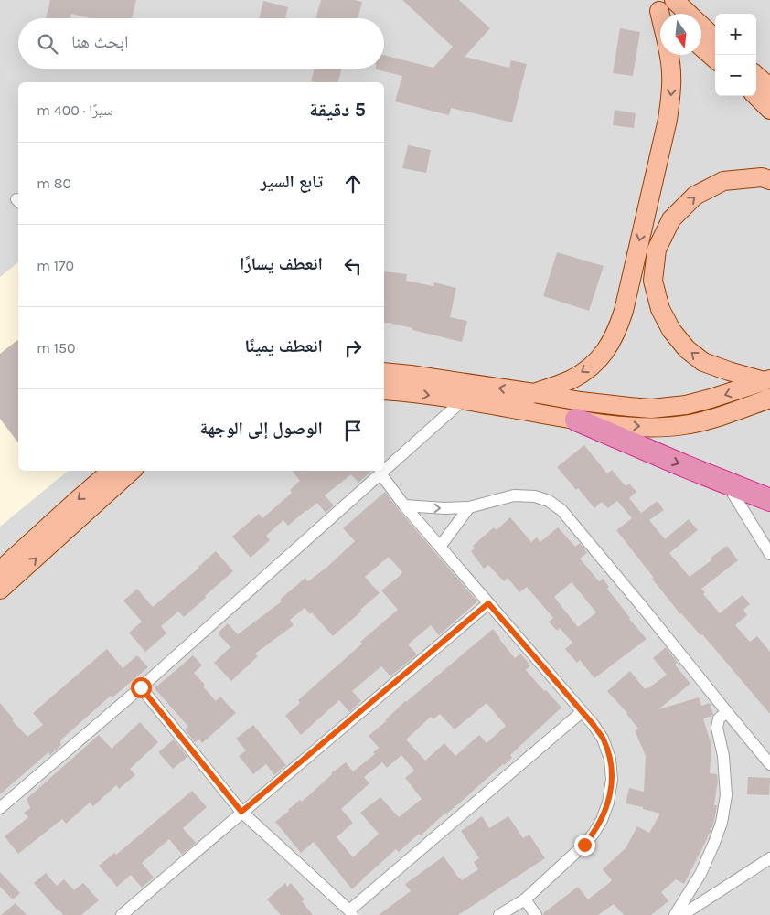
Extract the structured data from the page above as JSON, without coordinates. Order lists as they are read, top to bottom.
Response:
{
  "north": "bottom",
  "page": {
    "map_buttons": ["+", "−"],
    "search": "ابحث هنا",
    "heading": ["5 دقيقة", "سيرًا · 400 m"],
    "list": [
      ["تابع السير", "80 m"],
      ["انعطف يسارًا", "170 m"],
      ["انعطف يمينًا", "150 m"],
      "الوصول إلى الوجهة"
    ]
  }
}
